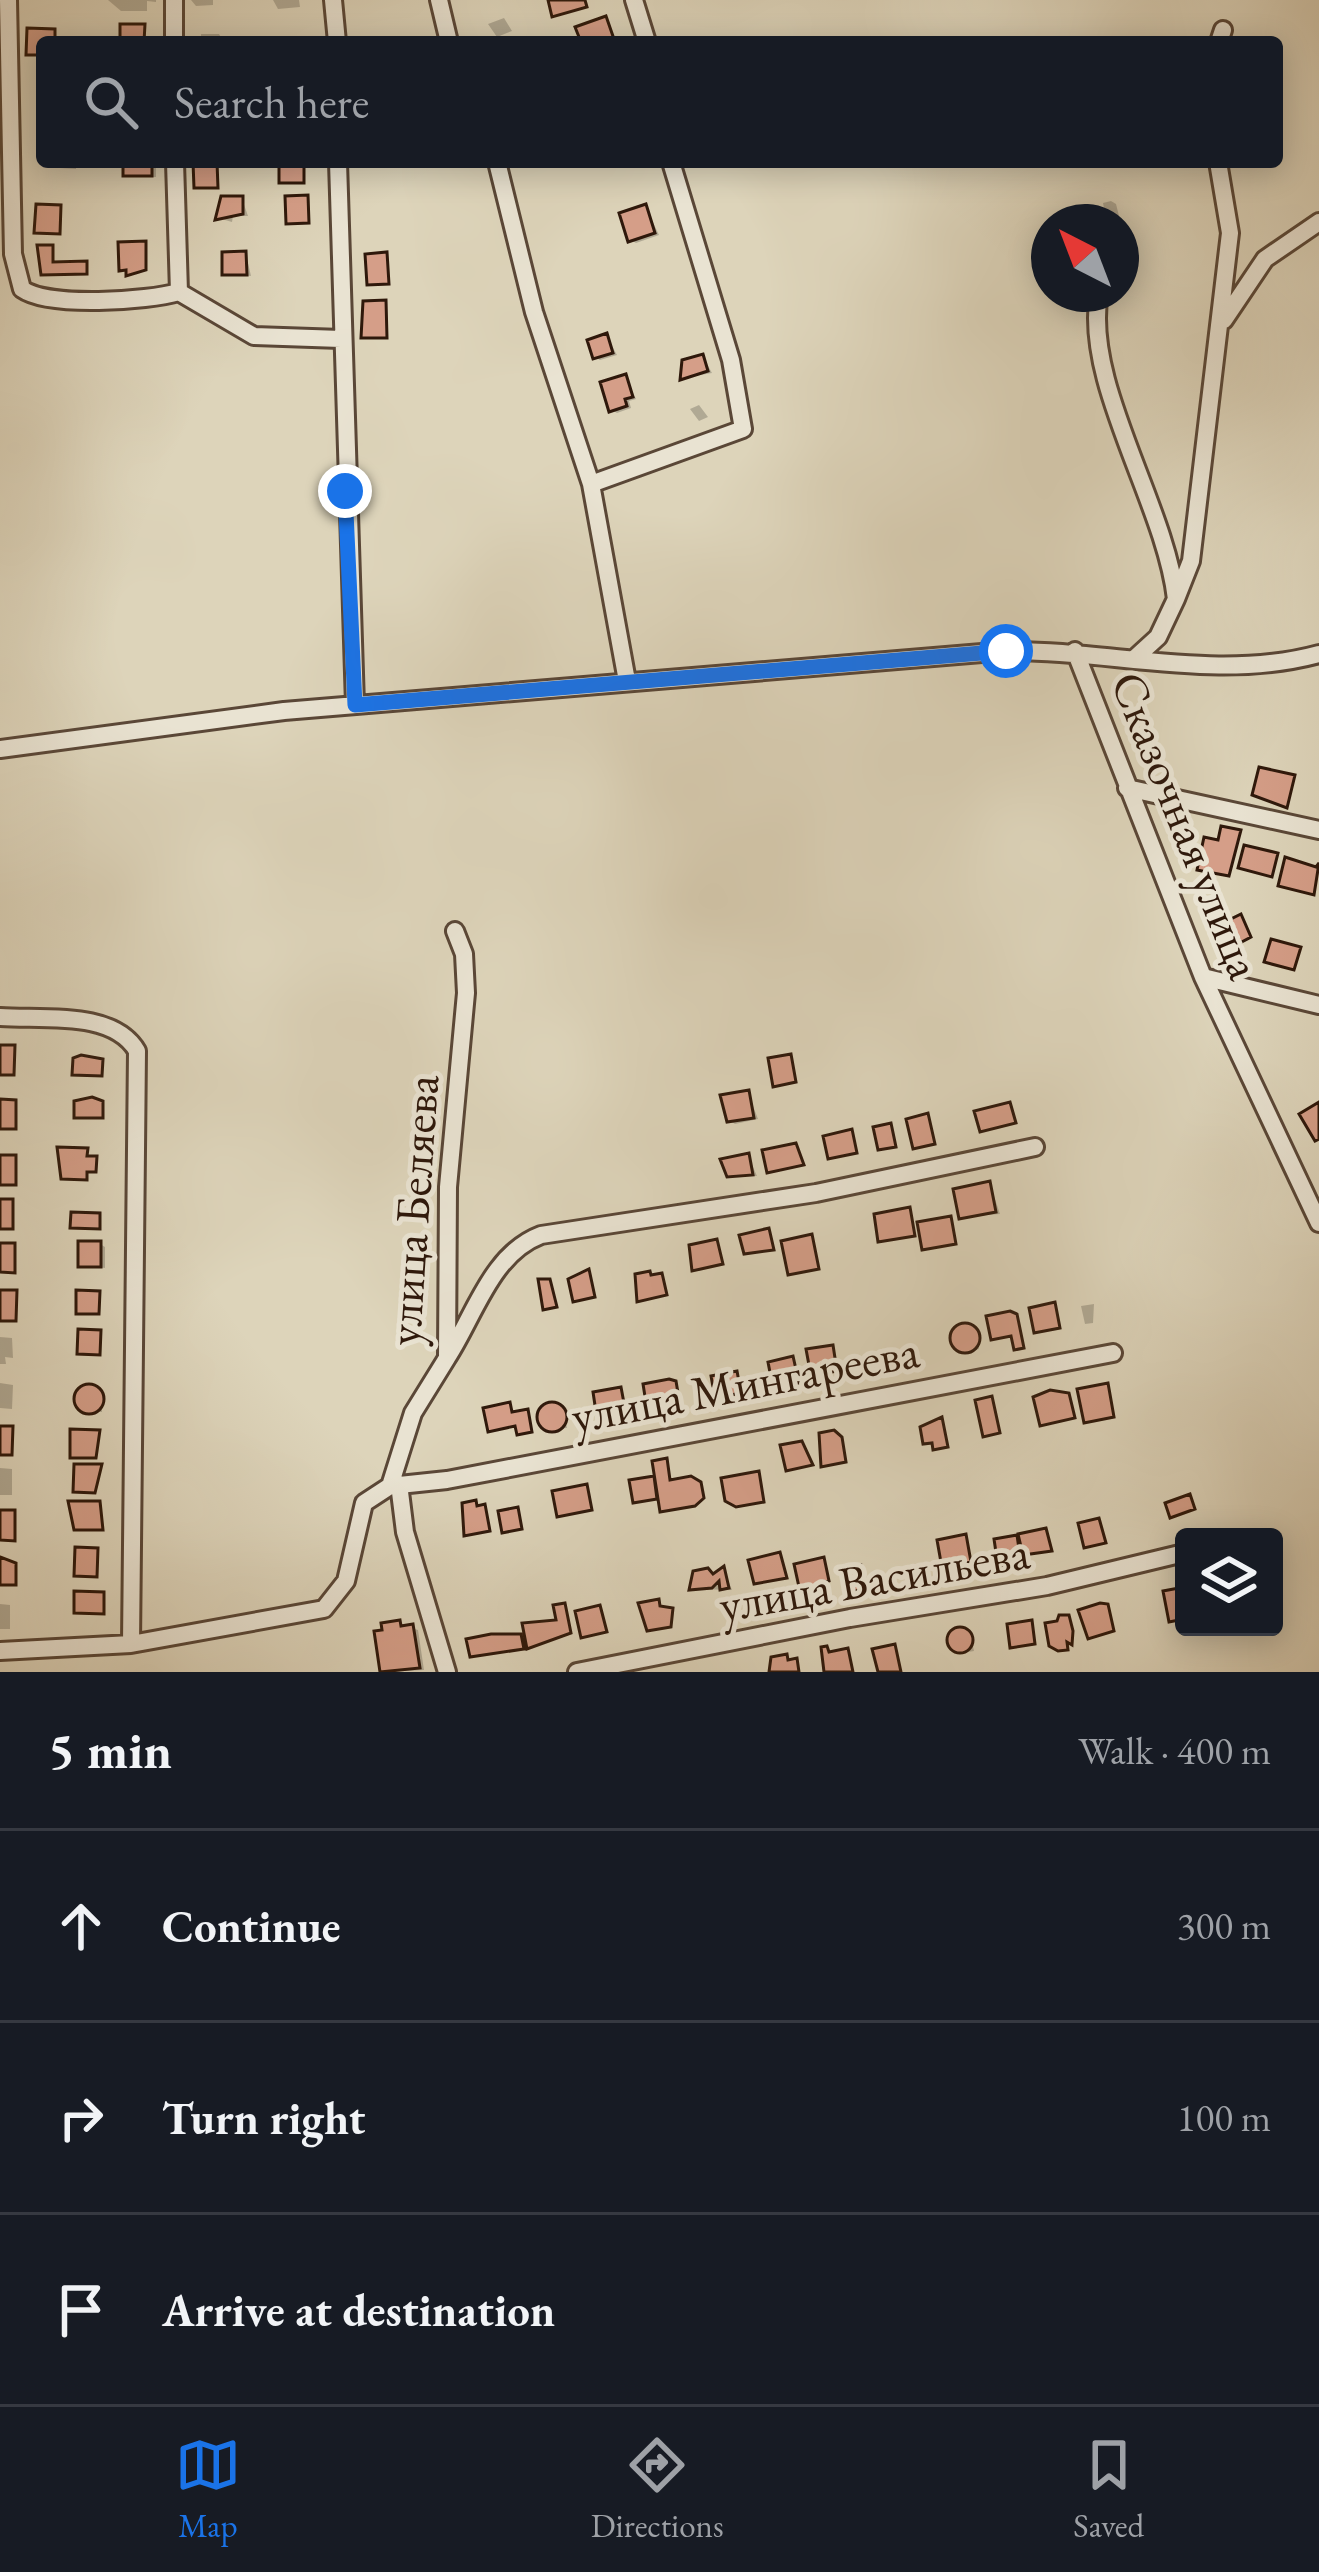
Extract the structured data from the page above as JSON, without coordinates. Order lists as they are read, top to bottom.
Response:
{
  "streets": {
    "street": [
      "Сказочная улица",
      "улица Беляева",
      "улица Мингареева",
      "улица Васильева"
    ]
  },
  "crossings": [
    ["улица Беляева", "улица Мингареева"]
  ],
  "north": "top left",
  "page": {
    "search": "Search here",
    "heading": ["5 min", "Walk · 400 m"],
    "list": [
      ["Continue", "300 m"],
      ["Turn right", "100 m"],
      "Arrive at destination"
    ],
    "nav": ["Map", "Directions", "Saved"]
  }
}
